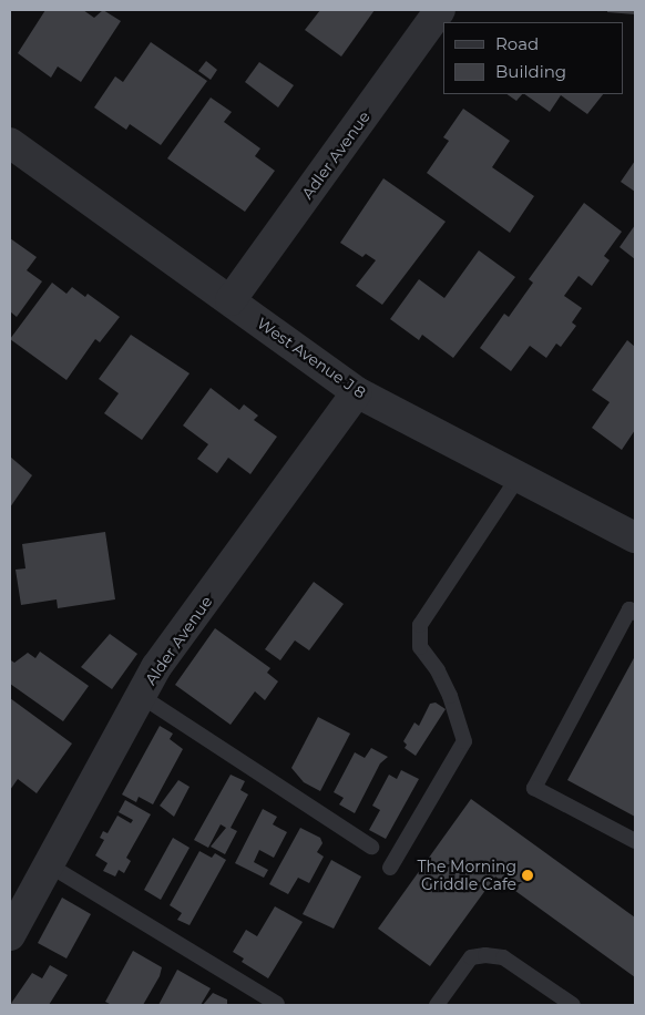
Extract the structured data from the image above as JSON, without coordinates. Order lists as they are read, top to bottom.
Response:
{
  "streets": {
    "street": ["Adler Avenue", "West Avenue J 8", "Alder Avenue"]
  },
  "crossings": [
    ["Adler Avenue", "West Avenue J 8"],
    ["West Avenue J 8", "Alder Avenue"]
  ],
  "places": ["The Morning Griddle Cafe"],
  "legend": ["Road", "Building"]
}
